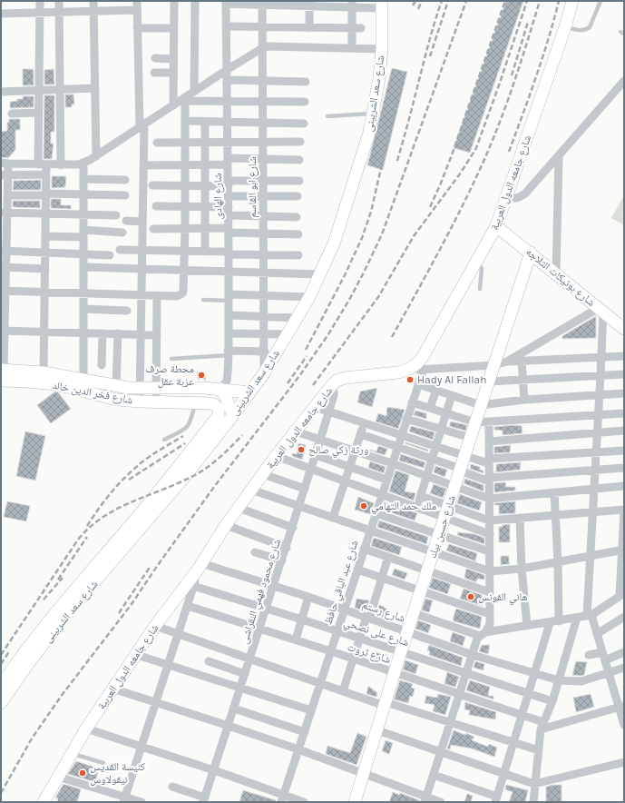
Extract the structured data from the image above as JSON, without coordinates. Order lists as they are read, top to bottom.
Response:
{
  "streets": {
    "main road": [
      "شارع سعد الشربينى",
      "شارع جامعه الدول العربية",
      "شارع بوتيكات الثلاجه",
      "شارع فخر الدين خالد",
      "شارع حسين بيك"
    ],
    "street": [
      "شارع ابو القاسم",
      "شارع الهادى",
      "شارع عبد الباقي حافظ",
      "شارع محمود فهمي النقراشى",
      "شارع رستم",
      "شارع على نصحي",
      "شارع ثروت"
    ]
  },
  "crossings": [
    ["شارع سعد الشربينى", "شارع ابو القاسم"],
    ["شارع سعد الشربينى", "شارع فخر الدين خالد"],
    ["شارع جامعه الدول العربية", "شارع بوتيكات الثلاجه"],
    ["شارع جامعه الدول العربية", "شارع محمود فهمي النقراشى"],
    ["شارع جامعه الدول العربية", "شارع رستم"],
    ["شارع الهادى", "شارع فخر الدين خالد"],
    ["شارع بوتيكات الثلاجه", "شارع حسين بيك"],
    ["شارع حسين بيك", "شارع رستم"],
    ["شارع حسين بيك", "شارع على نصحي"],
    ["شارع حسين بيك", "شارع ثروت"],
    ["شارع عبد الباقي حافظ", "شارع رستم"],
    ["شارع عبد الباقي حافظ", "شارع على نصحي"],
    ["شارع عبد الباقي حافظ", "شارع ثروت"],
    ["شارع محمود فهمي النقراشى", "شارع رستم"],
    ["شارع محمود فهمي النقراشى", "شارع على نصحي"],
    ["شارع محمود فهمي النقراشى", "شارع ثروت"]
  ],
  "places": [
    "محطة صرف عزبة عقل",
    "Hady Al Fallah",
    "ورثة زكي صالح",
    "ملك حمد التهامي",
    "هاني الفونس",
    "كنيسة القديس نيقولاوس"
  ]
}
